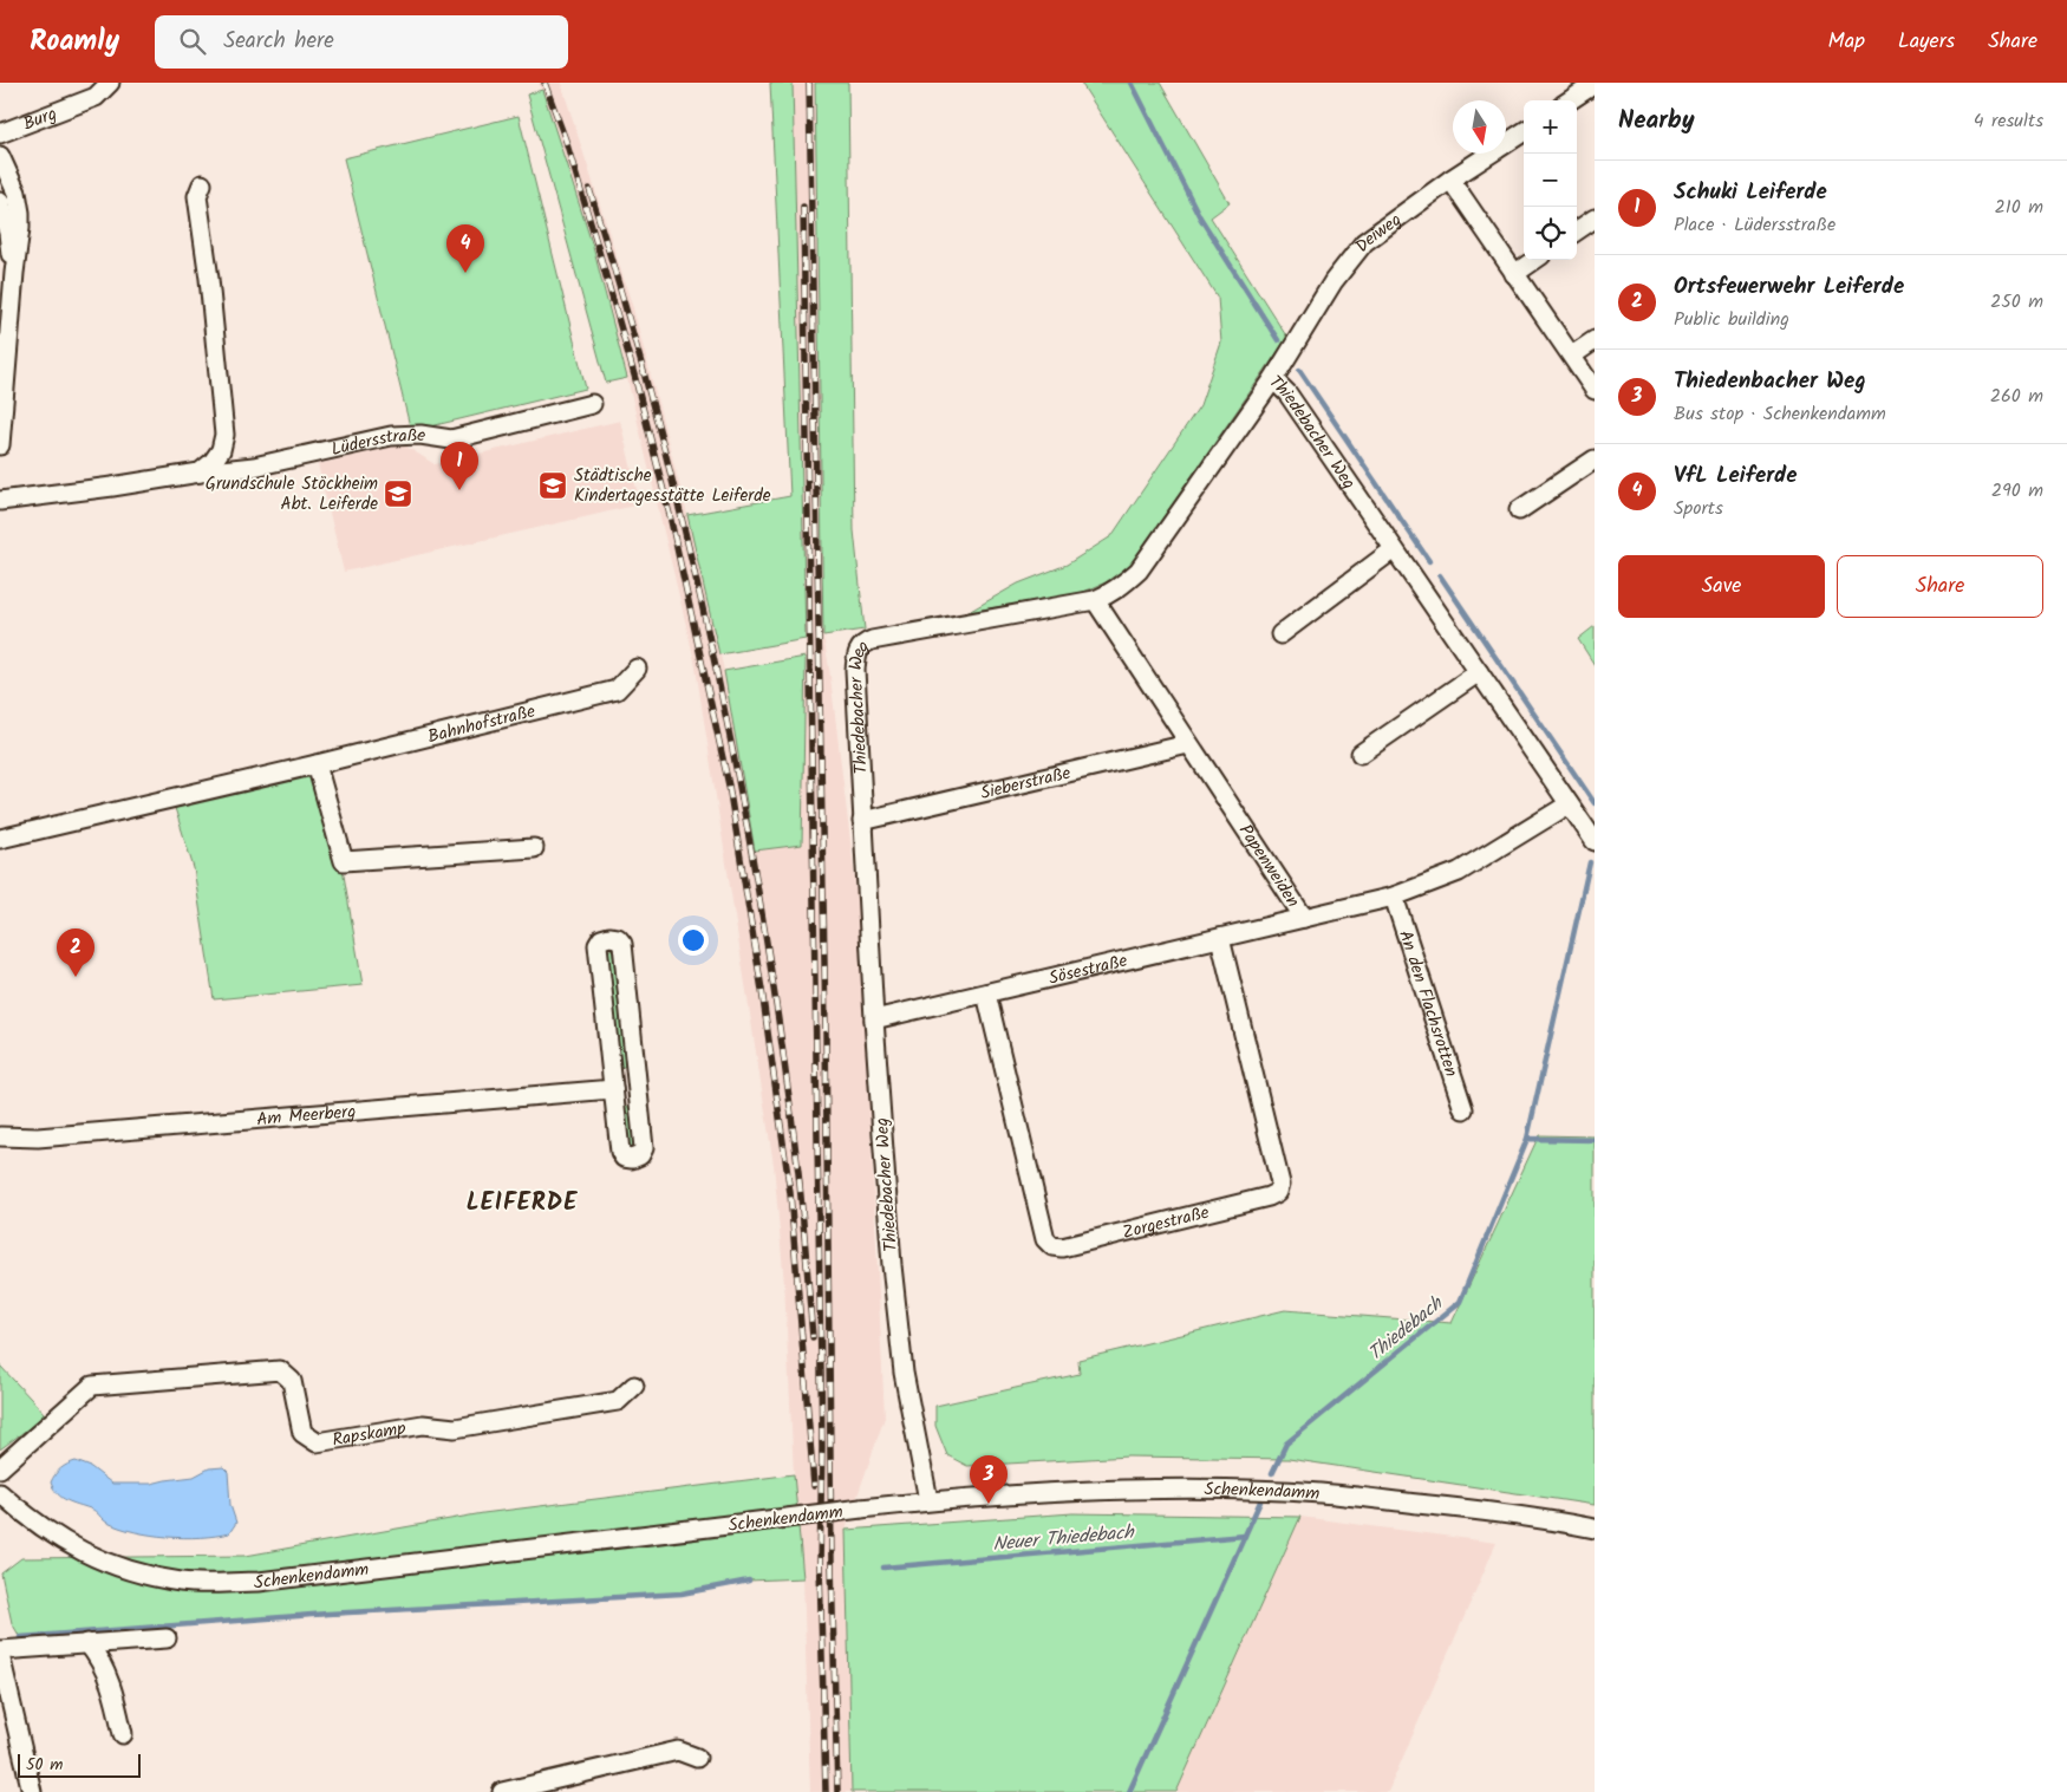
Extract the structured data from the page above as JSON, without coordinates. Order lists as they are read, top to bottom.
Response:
{
  "streets": {
    "street": [
      "Burg",
      "Deiweg",
      "Thiedebacher Weg",
      "Lüdersstraße",
      "Bahnhofstraße",
      "Sieberstraße",
      "Papenweiden",
      "Sösestraße",
      "An den Flachsrotten",
      "Am Meerberg",
      "Zorgestraße",
      "Rapskamp",
      "Schenkendamm"
    ]
  },
  "crossings": [
    ["Deiweg", "Thiedebacher Weg"],
    ["Thiedebacher Weg", "Sieberstraße"],
    ["Thiedebacher Weg", "Papenweiden"],
    ["Thiedebacher Weg", "Sösestraße"],
    ["Thiedebacher Weg", "Schenkendamm"],
    ["Sieberstraße", "Papenweiden"],
    ["Papenweiden", "Sösestraße"],
    ["Papenweiden", "An den Flachsrotten"],
    ["Sösestraße", "Zorgestraße"]
  ],
  "districts": ["LEIFERDE"],
  "water": ["Thiedebach", "Neuer Thiedebach"],
  "places": {
    "school or university": ["Städtische Kindertagesstätte Leiferde", "Grundschule Stöckheim Abt. Leiferde"]
  },
  "scale_bar": "50 m",
  "north": "bottom",
  "page": {
    "header": "Roamly",
    "search": "Search here",
    "nav": ["Map", "Layers", "Share"],
    "heading": ["Nearby", "4 results"],
    "map_buttons": ["+", "−"],
    "list": [
      {
        "mark": "1",
        "name": "Schuki Leiferde",
        "note": "Place · Lüdersstraße",
        "value": "210 m"
      },
      {
        "mark": "2",
        "name": "Ortsfeuerwehr Leiferde",
        "note": "Public building",
        "value": "250 m"
      },
      {
        "mark": "3",
        "name": "Thiedenbacher Weg",
        "note": "Bus stop · Schenkendamm",
        "value": "260 m"
      },
      {
        "mark": "4",
        "name": "VfL Leiferde",
        "note": "Sports",
        "value": "290 m"
      }
    ],
    "pins": [
      "4",
      "1",
      "2",
      "3"
    ],
    "buttons": ["Save", "Share"],
    "scale": "50 m"
  }
}
